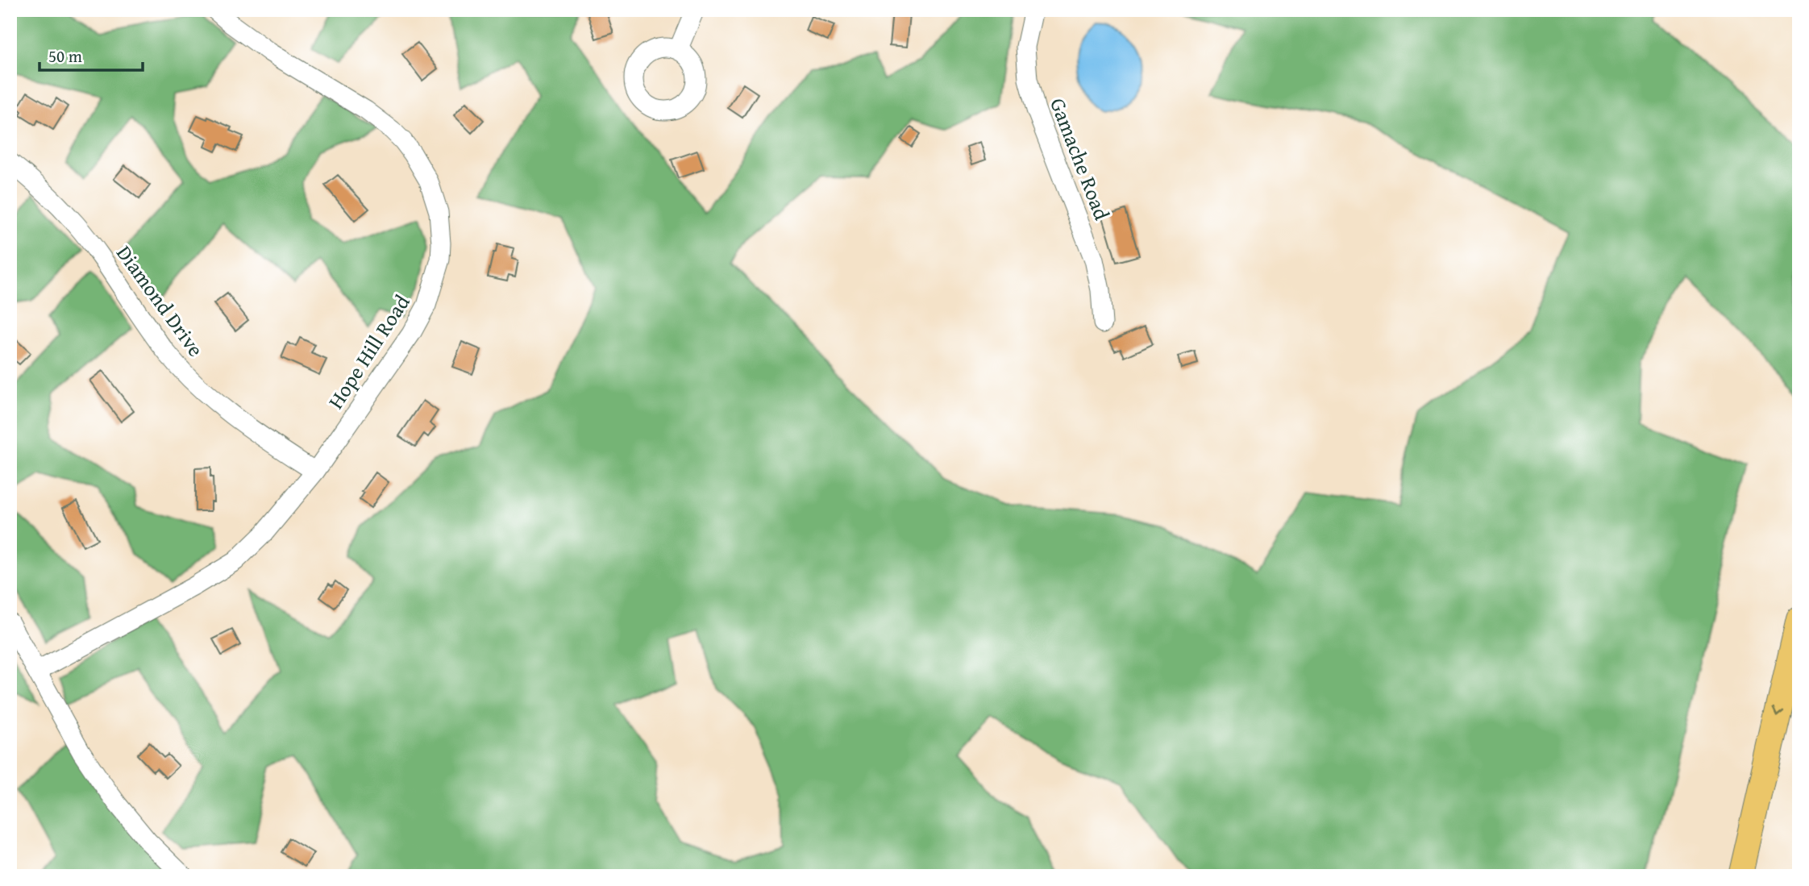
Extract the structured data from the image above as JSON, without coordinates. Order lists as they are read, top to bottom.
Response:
{
  "streets": {
    "street": ["Gamache Road", "Diamond Drive", "Hope Hill Road"]
  },
  "crossings": [
    ["Diamond Drive", "Hope Hill Road"]
  ],
  "scale_bar": "50 m"
}
